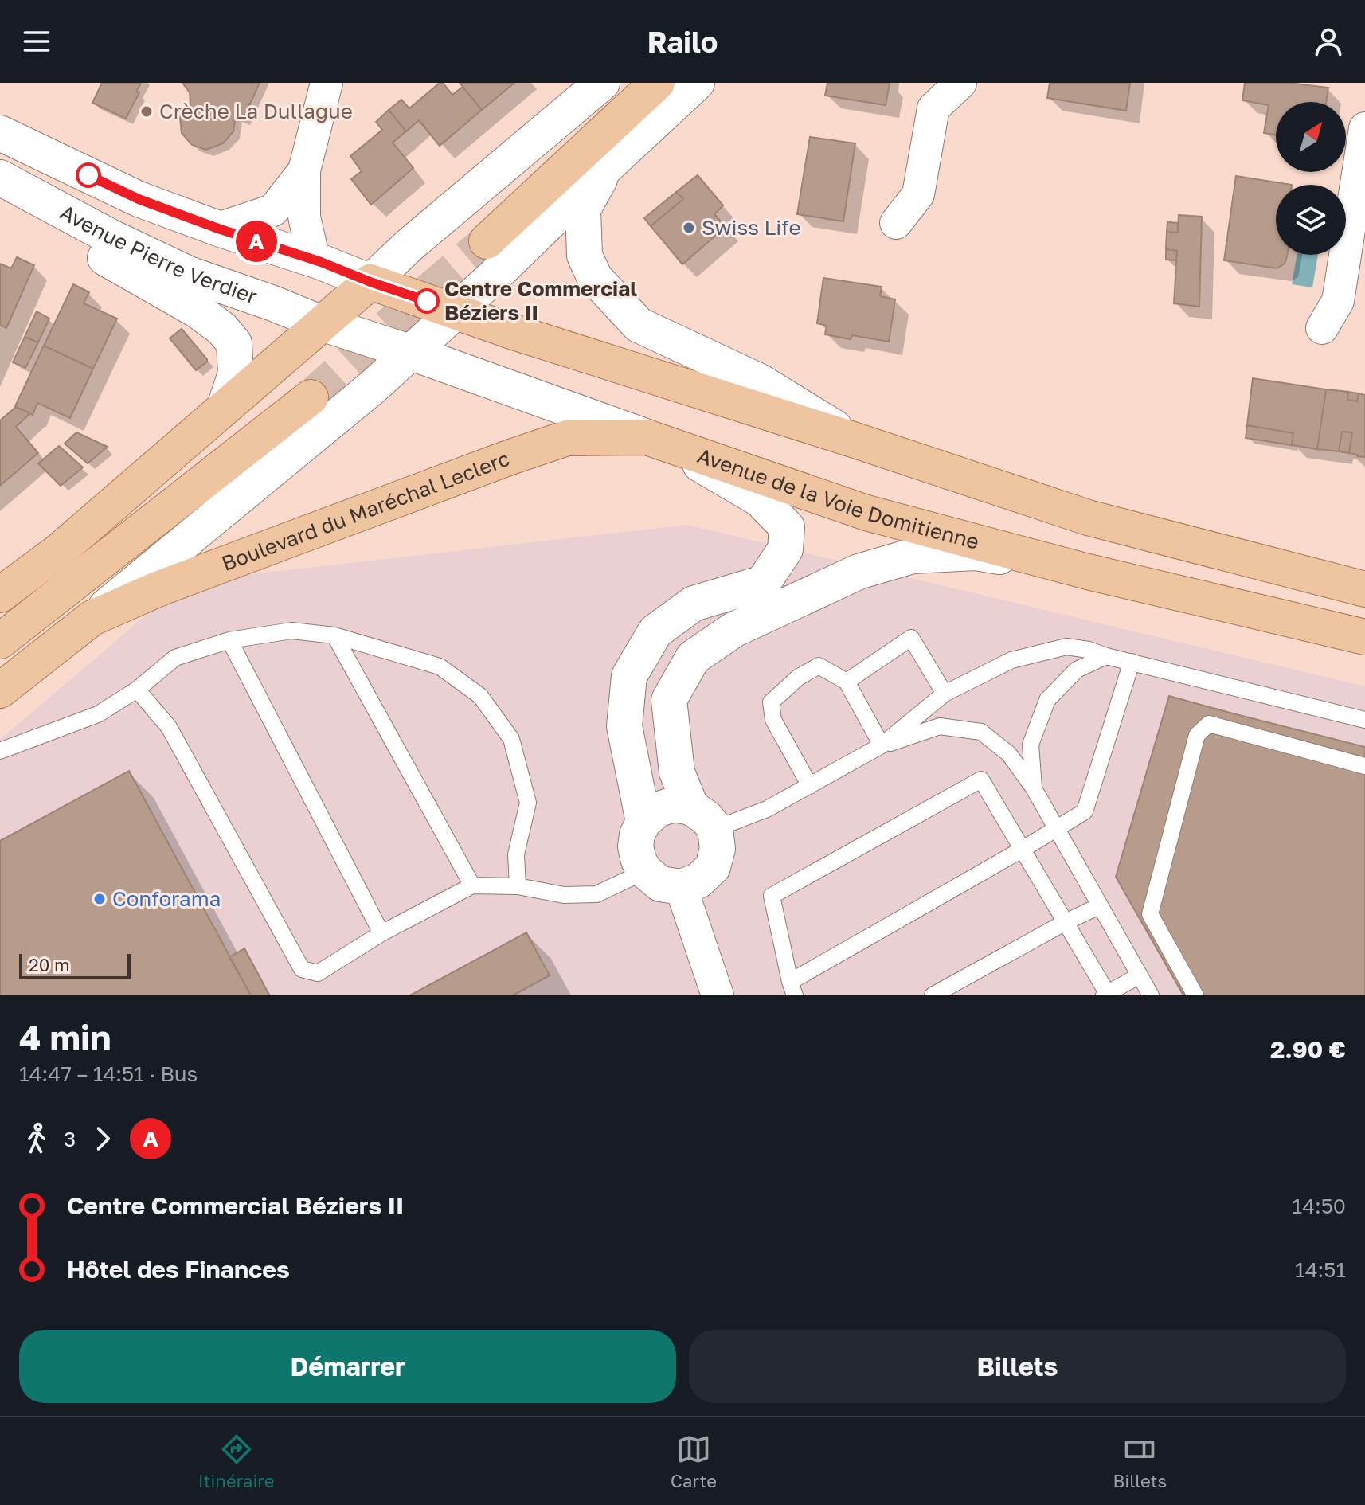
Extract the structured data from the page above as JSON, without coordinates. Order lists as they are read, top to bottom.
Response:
{
  "streets": {
    "main road": ["Avenue de la Voie Domitienne", "Boulevard du Maréchal Leclerc"],
    "street": ["Avenue Pierre Verdier"]
  },
  "crossings": [
    ["Avenue Pierre Verdier", "Avenue de la Voie Domitienne"],
    ["Avenue de la Voie Domitienne", "Boulevard du Maréchal Leclerc"]
  ],
  "places": [
    "Crèche La Dullague",
    "Swiss Life",
    "Centre Commercial Béziers II",
    "Conforama"
  ],
  "lines": ["bus line A"],
  "scale_bar": "20 m",
  "north": "top right",
  "page": {
    "header": "Railo",
    "on_map": "A",
    "scale": "20 m",
    "heading": ["4 min", "14:47 – 14:51 · Bus", "2.90 €"],
    "legs": ["3", "A"],
    "list": [
      {
        "name": "Centre Commercial Béziers II",
        "value": "14:50"
      },
      {
        "name": "Hôtel des Finances",
        "value": "14:51"
      }
    ],
    "buttons": ["Démarrer", "Billets"],
    "tabs": ["Itinéraire", "Carte", "Billets"]
  }
}
